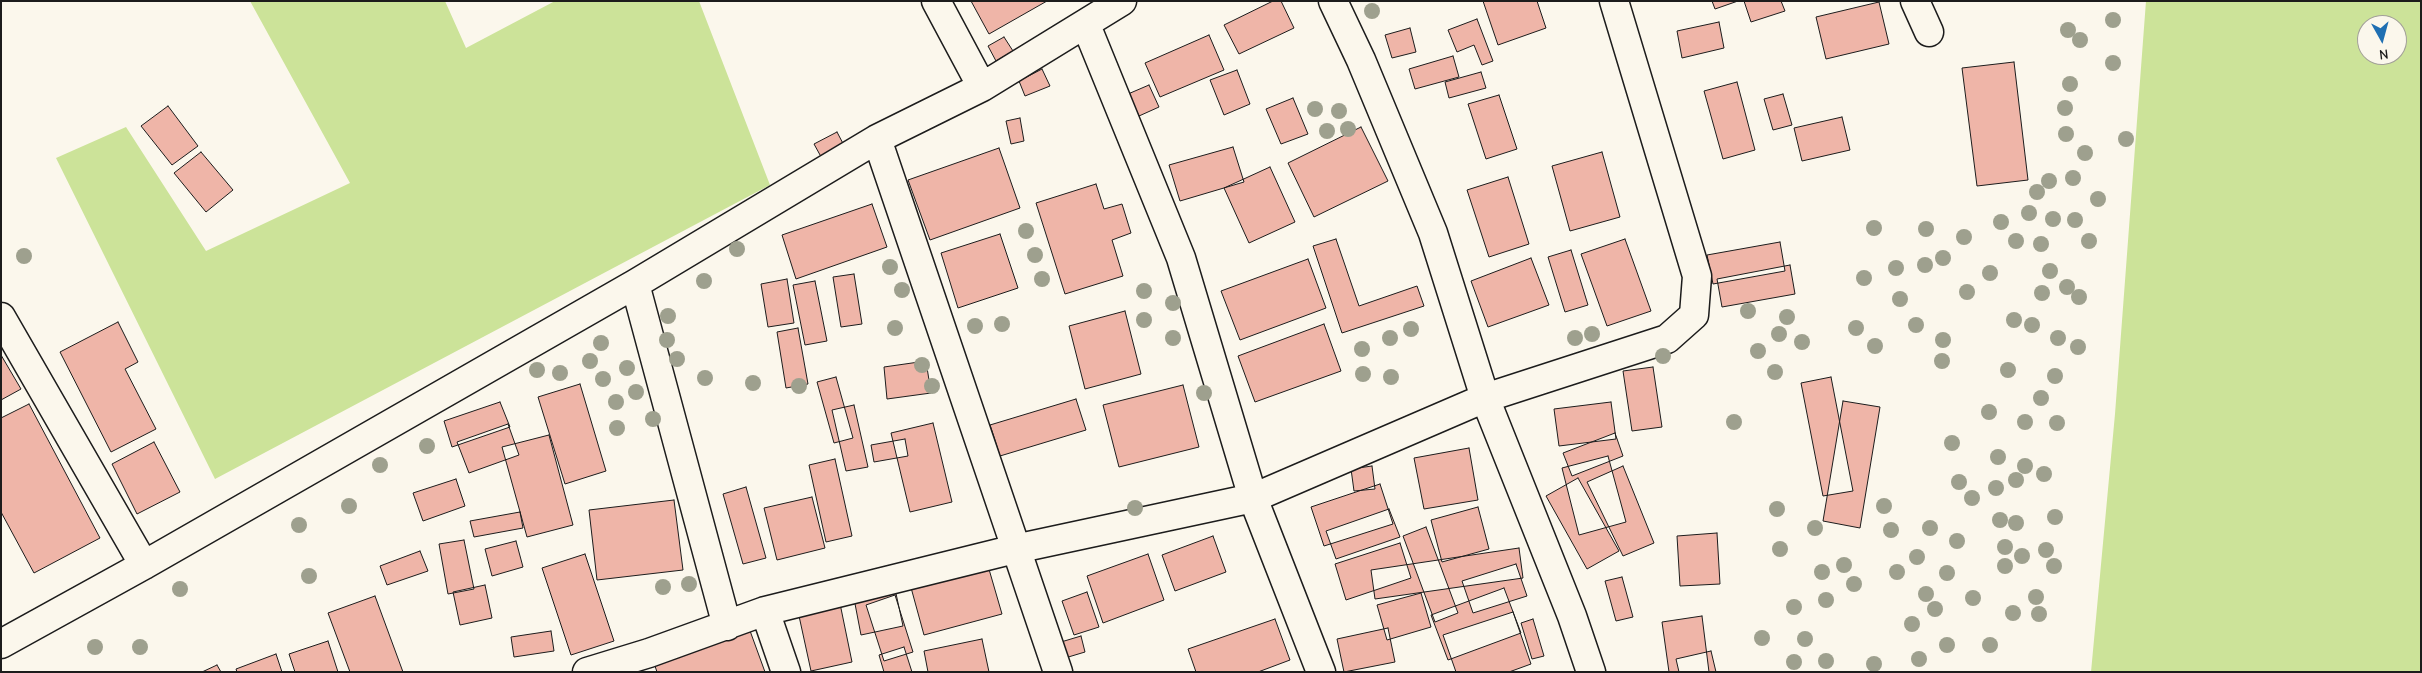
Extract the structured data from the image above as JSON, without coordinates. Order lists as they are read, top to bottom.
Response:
{
  "north": "bottom"
}
